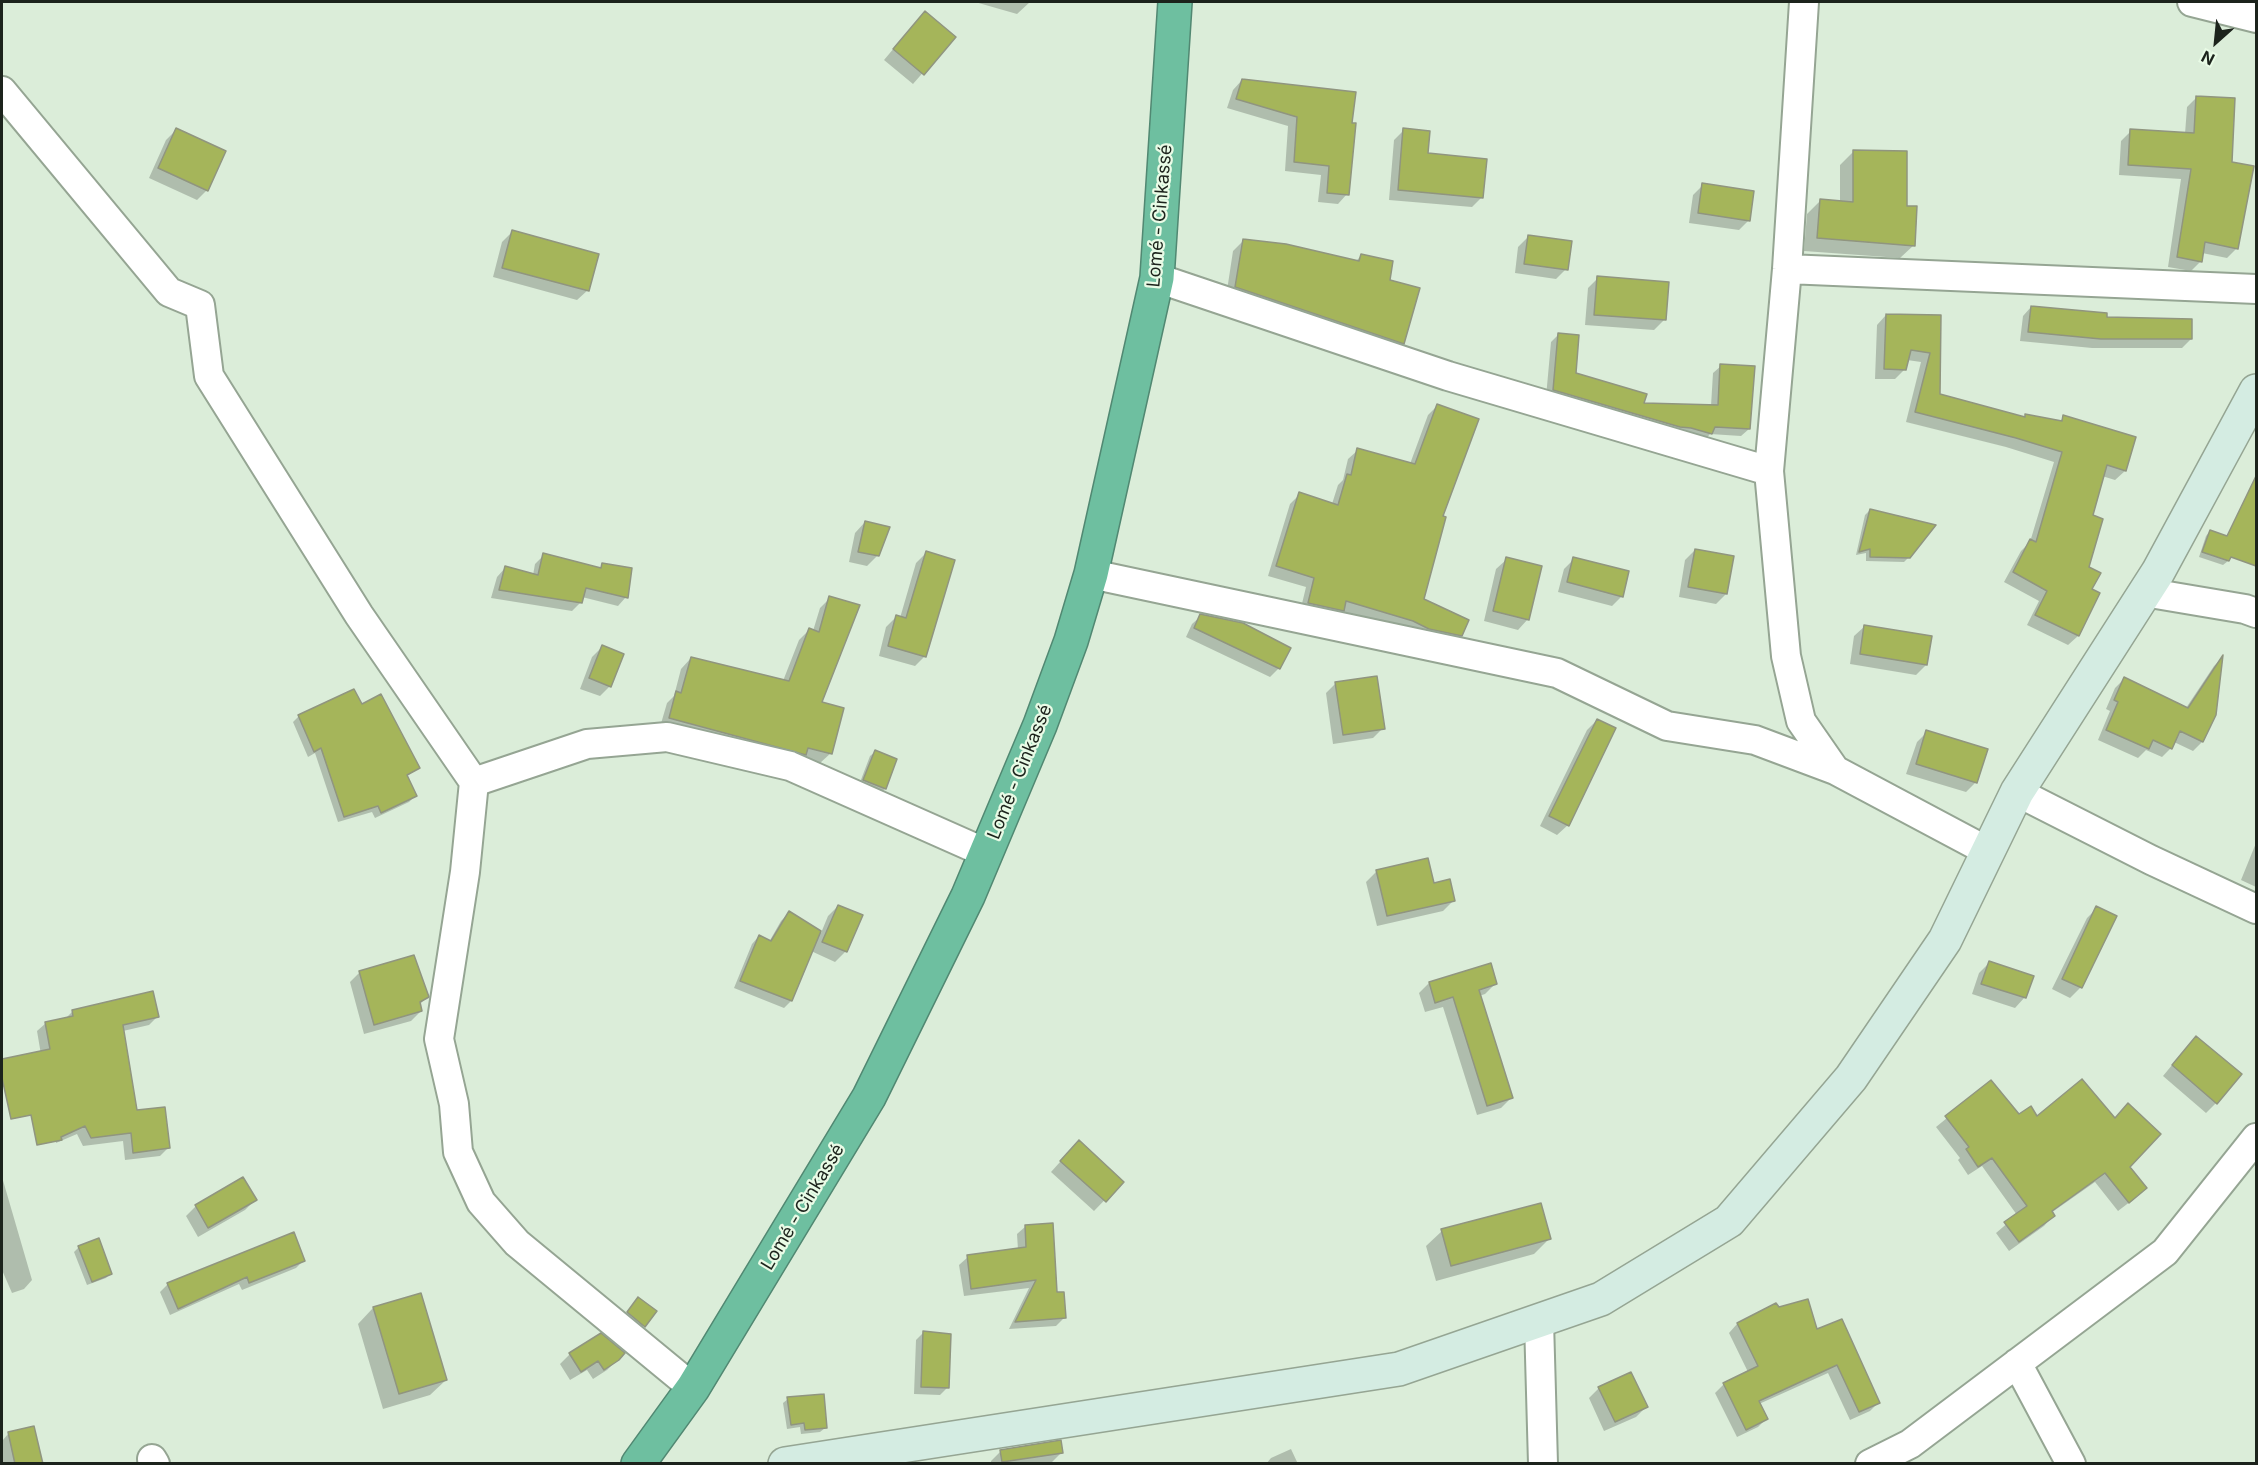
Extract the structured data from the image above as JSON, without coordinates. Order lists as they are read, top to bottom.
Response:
{
  "streets": {
    "highway": ["Lomé - Cinkassé"]
  },
  "north": "bottom left"
}
